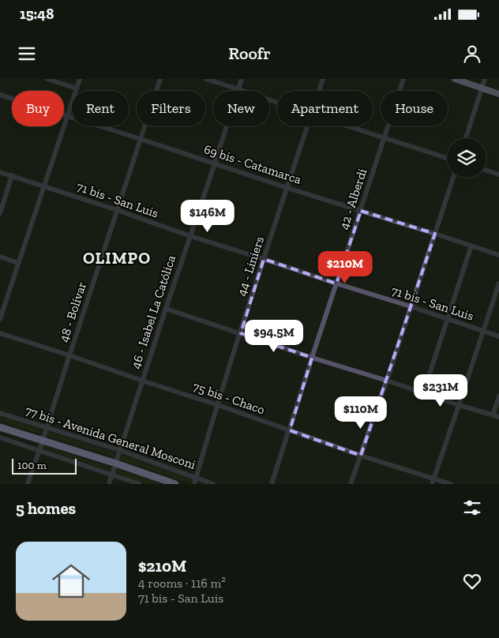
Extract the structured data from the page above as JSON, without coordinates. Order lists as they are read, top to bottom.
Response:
{
  "streets": {
    "highway": ["77 bis - Avenida General Mosconi"],
    "street": [
      "69 bis - Catamarca",
      "42 - Alberdi",
      "71 bis - San Luis",
      "44 - Liniers",
      "48 - Bolívar",
      "46 - Isabel La Católica",
      "75 bis - Chaco"
    ]
  },
  "crossings": [
    ["69 bis - Catamarca", "42 - Alberdi"],
    ["69 bis - Catamarca", "44 - Liniers"],
    ["69 bis - Catamarca", "48 - Bolívar"],
    ["69 bis - Catamarca", "46 - Isabel La Católica"],
    ["42 - Alberdi", "71 bis - San Luis"],
    ["42 - Alberdi", "75 bis - Chaco"],
    ["71 bis - San Luis", "44 - Liniers"],
    ["71 bis - San Luis", "48 - Bolívar"],
    ["71 bis - San Luis", "46 - Isabel La Católica"],
    ["44 - Liniers", "75 bis - Chaco"],
    ["44 - Liniers", "77 bis - Avenida General Mosconi"],
    ["48 - Bolívar", "75 bis - Chaco"],
    ["48 - Bolívar", "77 bis - Avenida General Mosconi"],
    ["46 - Isabel La Católica", "75 bis - Chaco"],
    ["46 - Isabel La Católica", "77 bis - Avenida General Mosconi"]
  ],
  "districts": ["OLIMPO"],
  "scale_bar": "100 m",
  "page": {
    "status": "15:48",
    "header": "Roofr",
    "chip": [
      "Buy",
      "Rent",
      "Filters",
      "New",
      "Apartment",
      "House"
    ],
    "price": [
      "$146M",
      "$210M",
      "$94.5M",
      "$231M",
      "$110M"
    ],
    "scale": "100 m",
    "heading": "5 homes",
    "list": [
      {
        "name": "$210M",
        "note": "4 rooms · 116 m² · 71 bis - San Luis"
      }
    ]
  }
}
